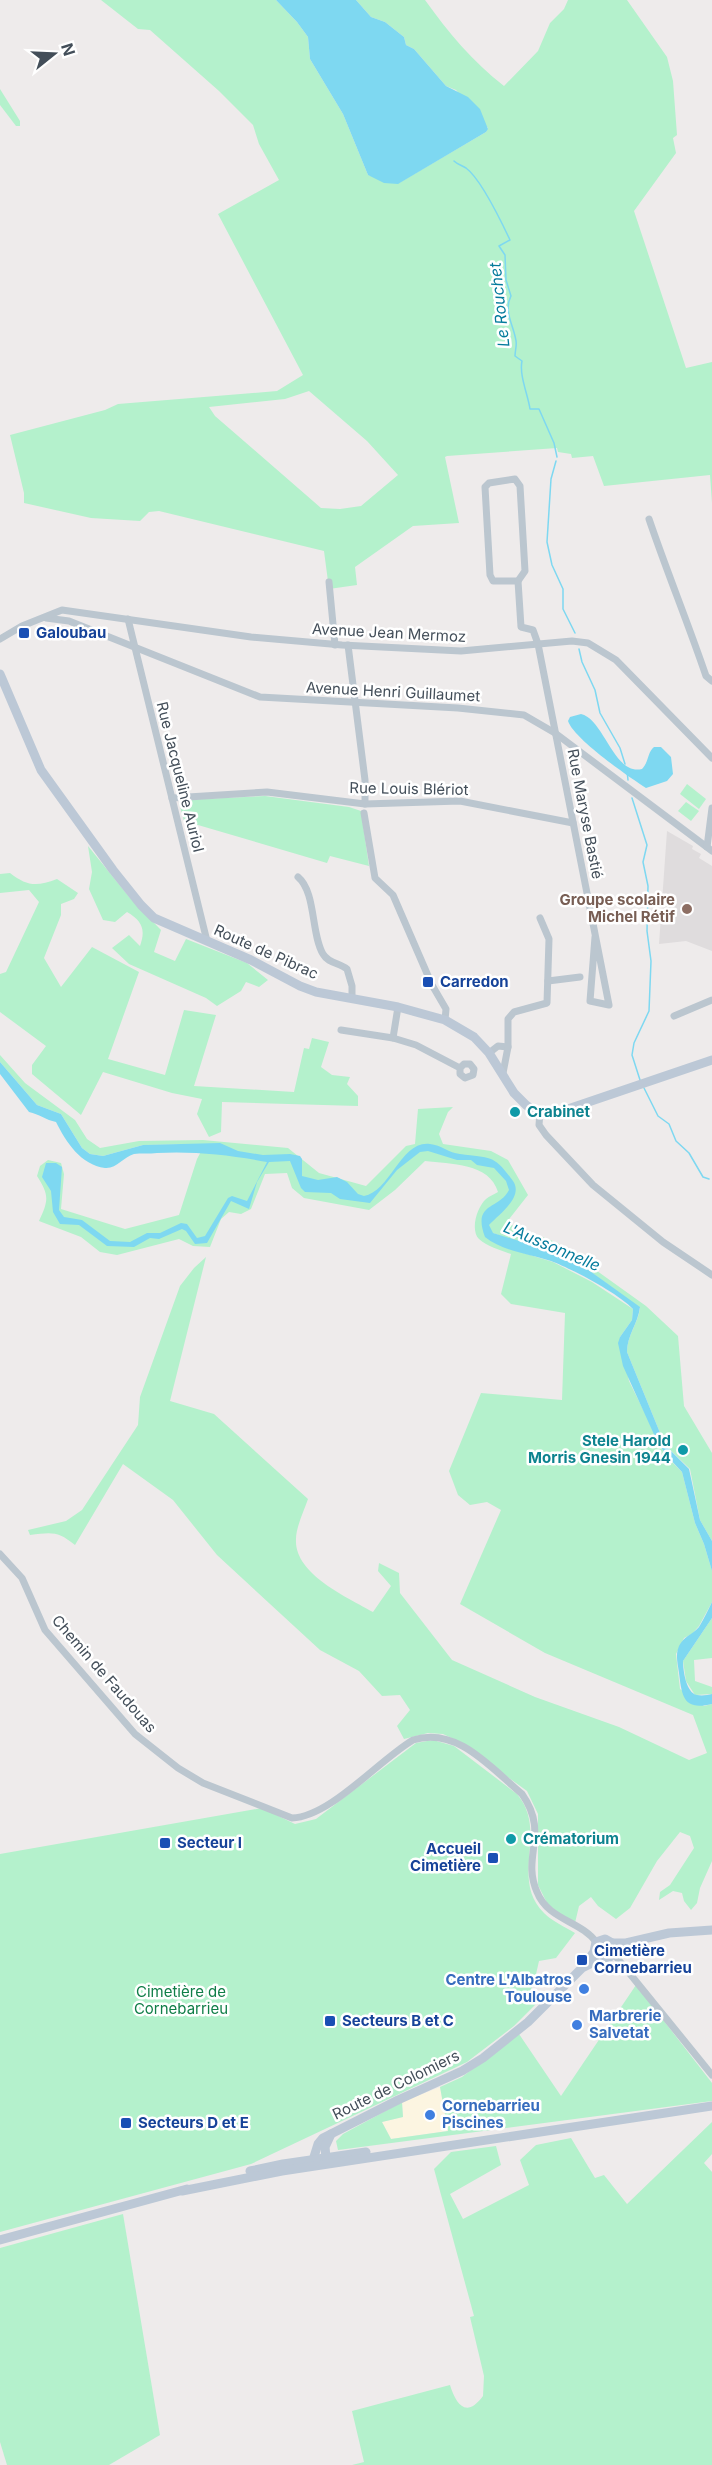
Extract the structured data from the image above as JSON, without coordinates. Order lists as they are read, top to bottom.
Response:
{
  "streets": {
    "main road": ["Route de Pibrac", "Route de Colomiers"],
    "street": [
      "Avenue Jean Mermoz",
      "Avenue Henri Guillaumet",
      "Rue Jacqueline Auriol",
      "Rue Louis Blériot",
      "Rue Maryse Bastié",
      "Chemin de Faudouas"
    ]
  },
  "crossings": [
    ["Avenue Jean Mermoz", "Avenue Henri Guillaumet"],
    ["Avenue Jean Mermoz", "Rue Jacqueline Auriol"],
    ["Avenue Jean Mermoz", "Rue Maryse Bastié"],
    ["Avenue Henri Guillaumet", "Rue Jacqueline Auriol"],
    ["Avenue Henri Guillaumet", "Rue Maryse Bastié"],
    ["Rue Jacqueline Auriol", "Rue Louis Blériot"],
    ["Rue Jacqueline Auriol", "Route de Pibrac"],
    ["Rue Louis Blériot", "Rue Maryse Bastié"],
    ["Chemin de Faudouas", "Route de Colomiers"]
  ],
  "water": ["Le Rouchet", "L'Aussonnelle"],
  "parks": ["Cimetière de Cornebarrieu"],
  "places": {
    "transit": [
      "Galoubau",
      "Carredon",
      "Secteur I",
      "Accueil Cimetière",
      "Cimetière Cornebarrieu",
      "Secteurs B et C",
      "Secteurs D et E"
    ],
    "other": [
      "Groupe scolaire Michel Rétif",
      "Crabinet",
      "Stele Harold Morris Gnesin 1944",
      "Crématorium",
      "Centre L'Albatros Toulouse",
      "Marbrerie Salvetat",
      "Cornebarrieu Piscines"
    ]
  },
  "north": "right"
}
